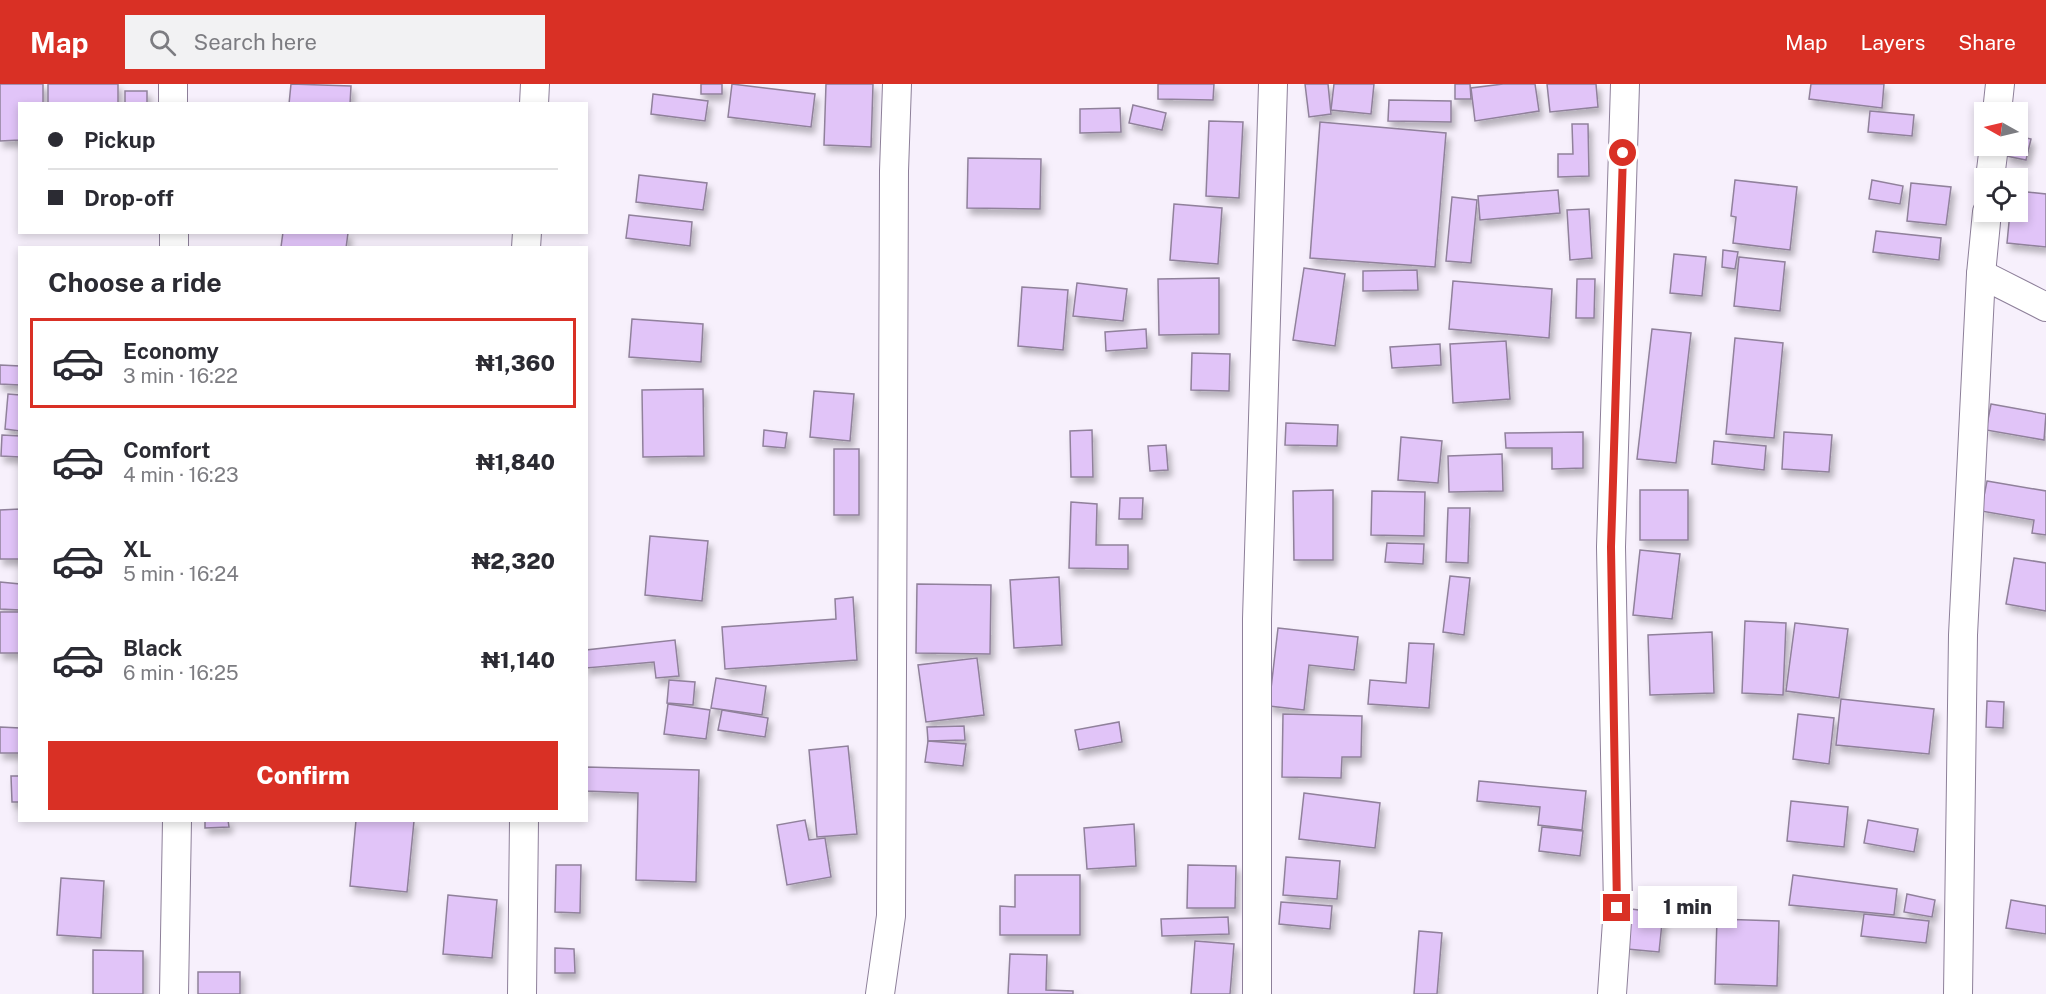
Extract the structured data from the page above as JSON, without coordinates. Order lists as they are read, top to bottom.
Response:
{
  "north": "left",
  "page": {
    "header": "Map",
    "search": "Search here",
    "nav": ["Map", "Layers", "Share"],
    "banner": ["Pickup", "Drop-off"],
    "heading": "Choose a ride",
    "list": [
      {
        "name": "Economy",
        "note": "3 min · 16:22",
        "value": "₦1,360"
      },
      {
        "name": "Comfort",
        "note": "4 min · 16:23",
        "value": "₦1,840"
      },
      {
        "name": "XL",
        "note": "5 min · 16:24",
        "value": "₦2,320"
      },
      {
        "name": "Black",
        "note": "6 min · 16:25",
        "value": "₦1,140"
      }
    ],
    "buttons": "Confirm",
    "bubble": "1 min"
  }
}
